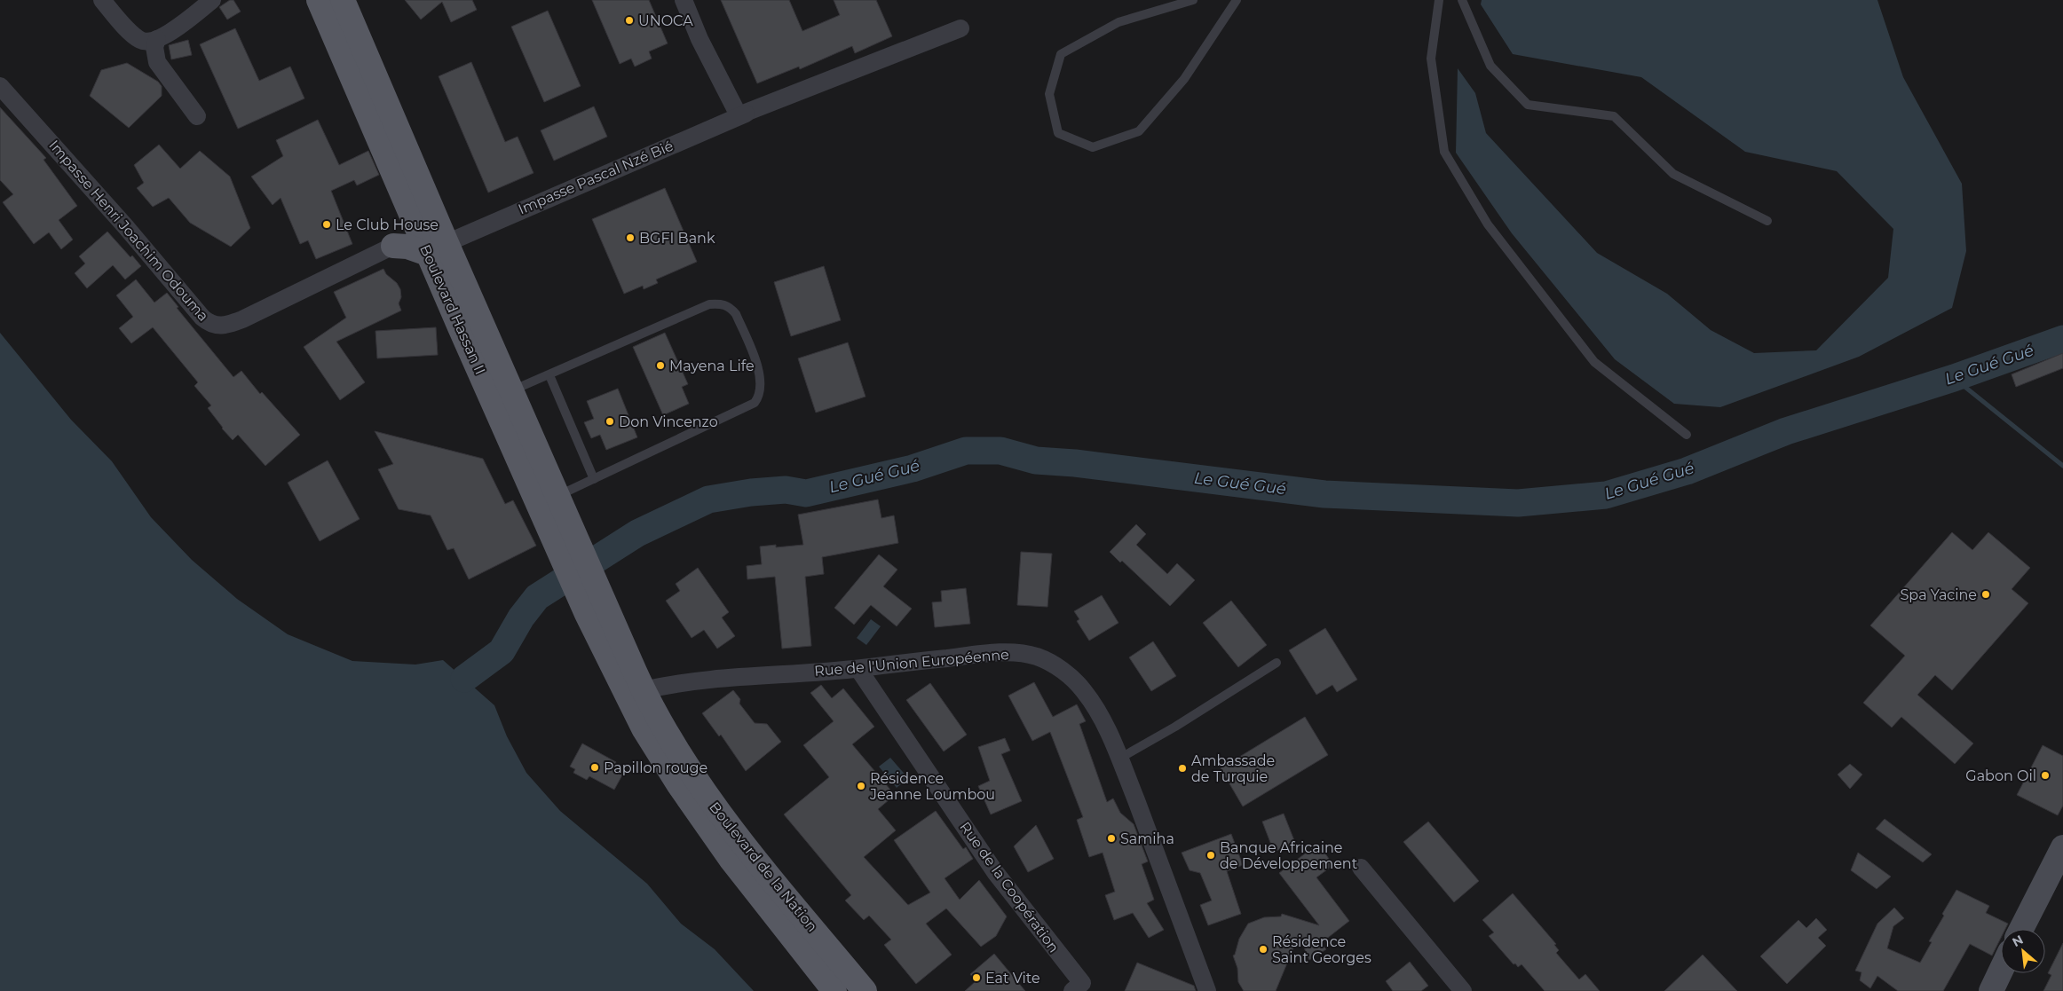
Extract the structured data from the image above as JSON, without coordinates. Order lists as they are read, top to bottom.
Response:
{
  "streets": {
    "main road": ["Boulevard Hassan II", "Boulevard de la Nation"],
    "street": [
      "Impasse Pascal Nzé Bié",
      "Impasse Henri Joachim Odouma",
      "Rue de l'Union Européenne",
      "Rue de la Coopération"
    ]
  },
  "crossings": [
    ["Impasse Pascal Nzé Bié", "Boulevard Hassan II"],
    ["Boulevard Hassan II", "Boulevard de la Nation"],
    ["Rue de l'Union Européenne", "Boulevard de la Nation"],
    ["Rue de l'Union Européenne", "Rue de la Coopération"]
  ],
  "water": ["Le Gué Gué"],
  "places": [
    "UNOCA",
    "Le Club House",
    "BGFI Bank",
    "Mayena Life",
    "Don Vincenzo",
    "Spa Yacine",
    "Papillon rouge",
    "Ambassade de Turquie",
    "Gabon Oil",
    "Résidence Jeanne Loumbou",
    "Samiha",
    "Banque Africaine de Développement",
    "Résidence Saint Georges",
    "Eat Vite"
  ],
  "north": "top left"
}
